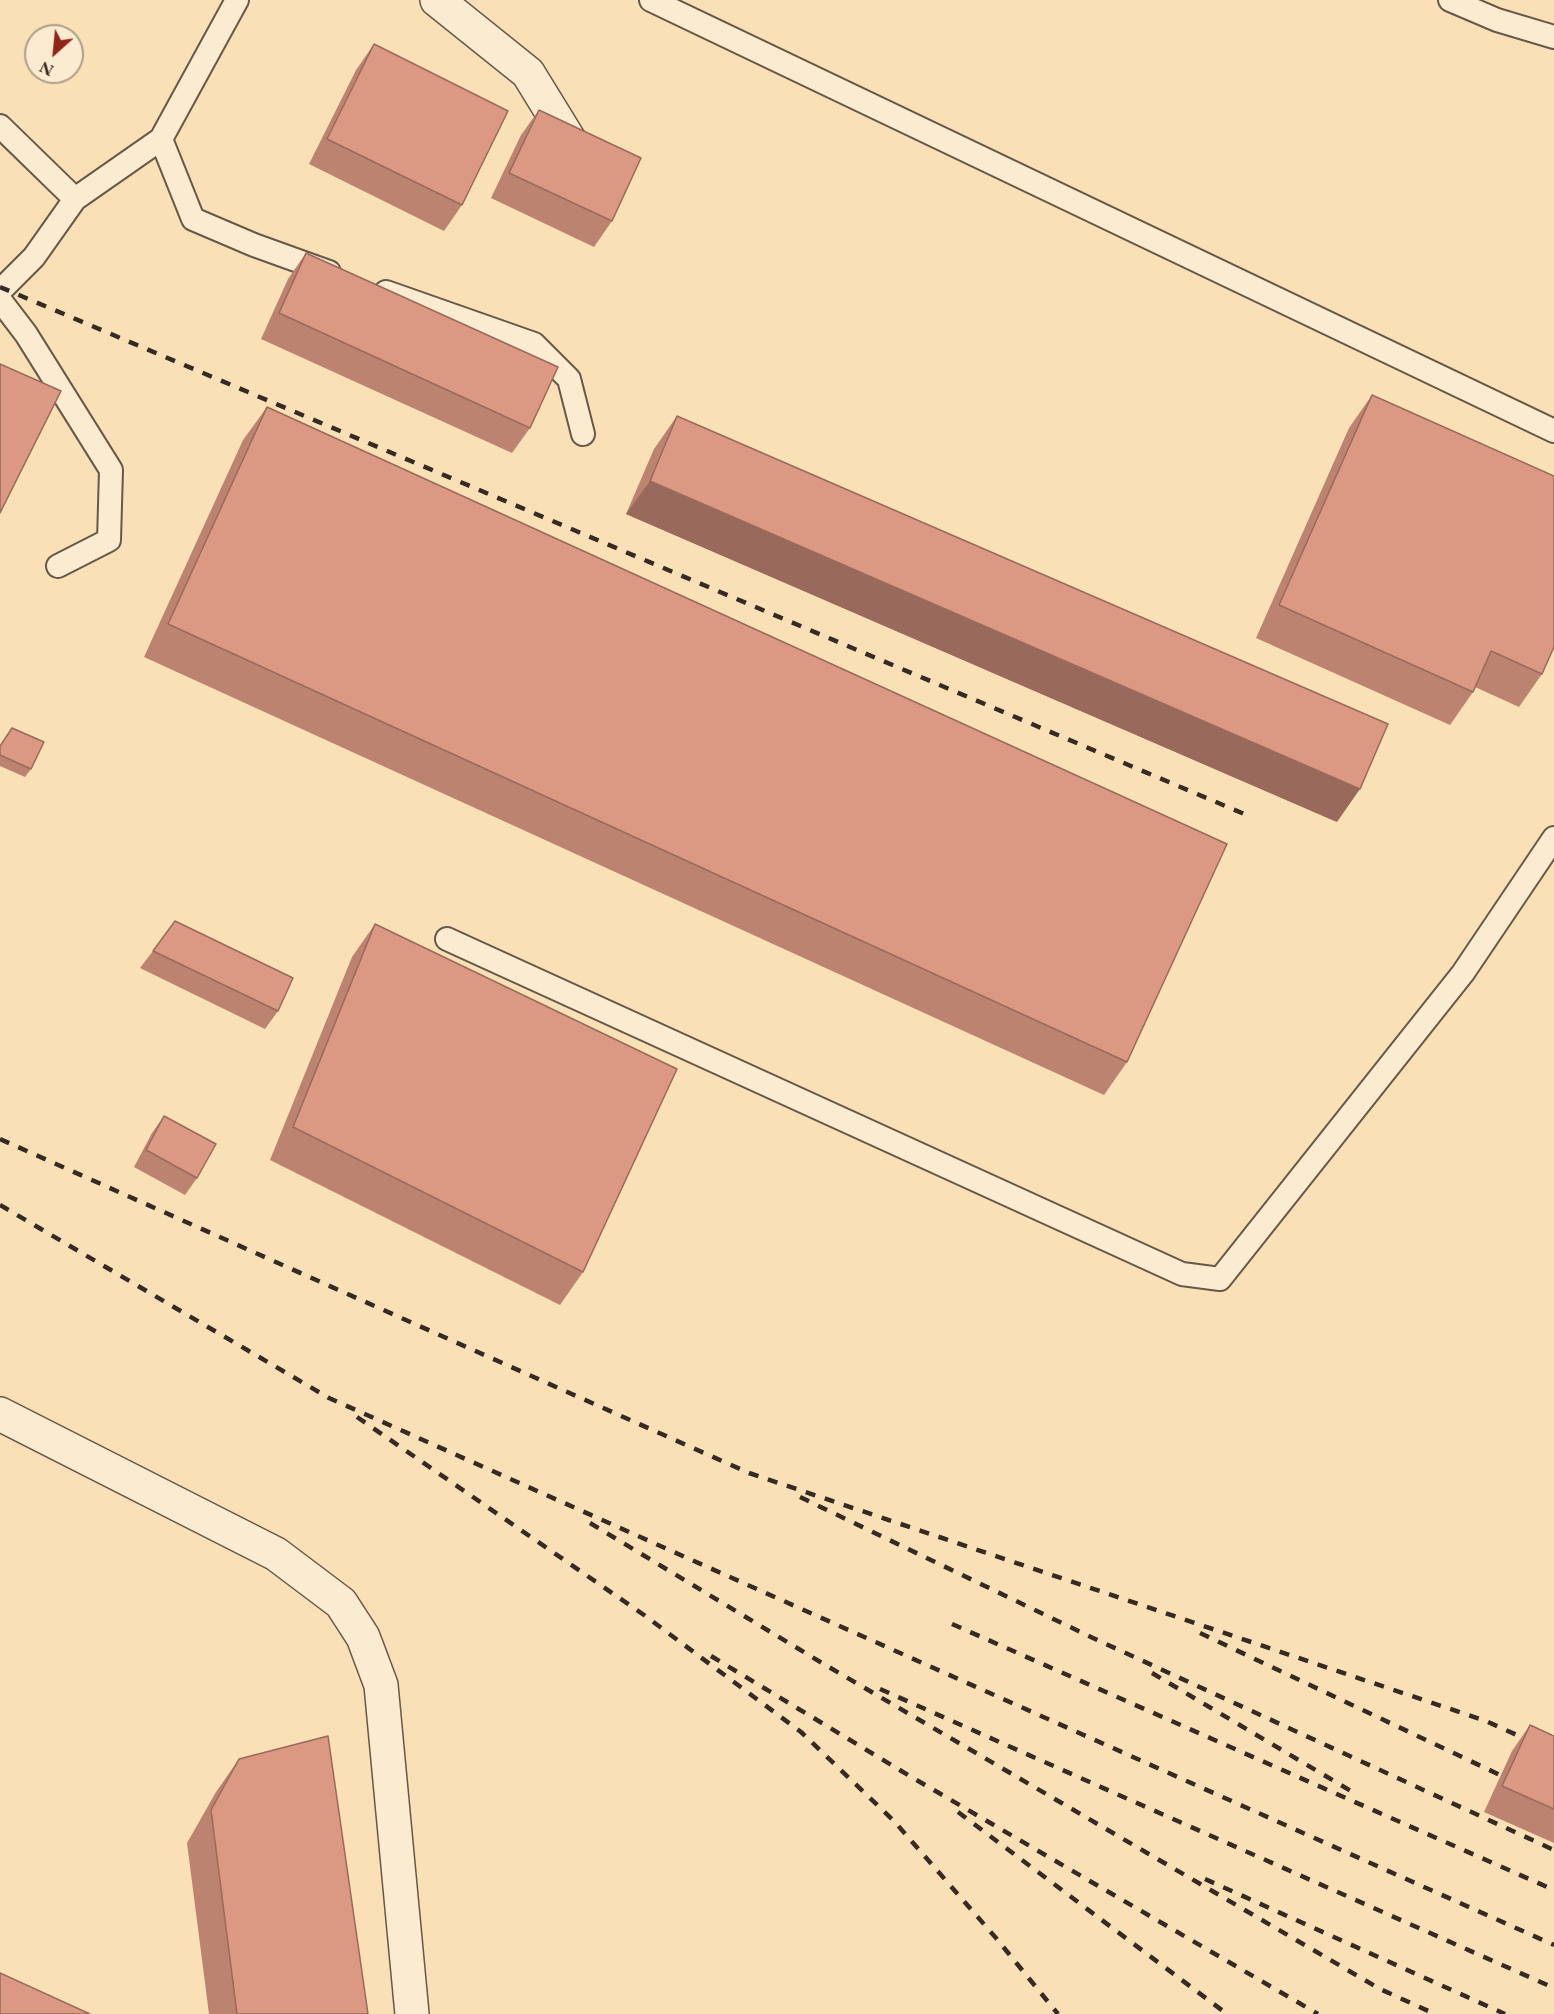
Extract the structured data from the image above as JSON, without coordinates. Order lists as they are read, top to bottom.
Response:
{
  "north": "bottom left"
}
